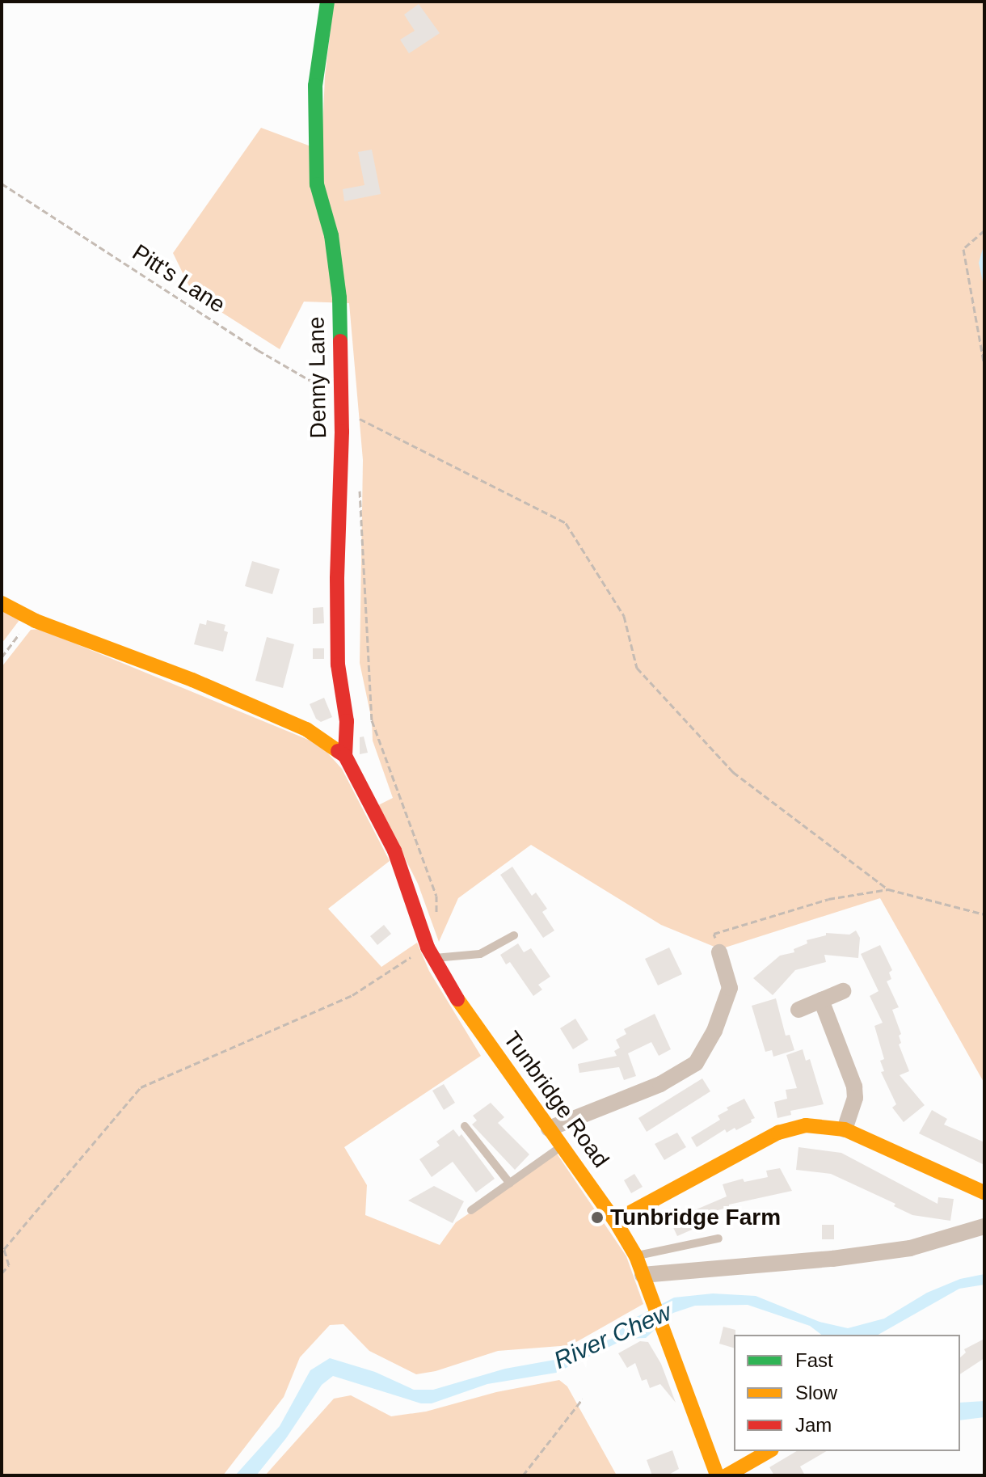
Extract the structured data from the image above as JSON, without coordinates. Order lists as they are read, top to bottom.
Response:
{
  "streets": {
    "street": ["Denny Lane", "Tunbridge Road"],
    "path": ["Pitt's Lane"]
  },
  "crossings": [
    ["Pitt's Lane", "Denny Lane"],
    ["Denny Lane", "Tunbridge Road"]
  ],
  "water": ["River Chew"],
  "places": ["Tunbridge Farm"],
  "legend": ["Fast", "Slow", "Jam"]
}
